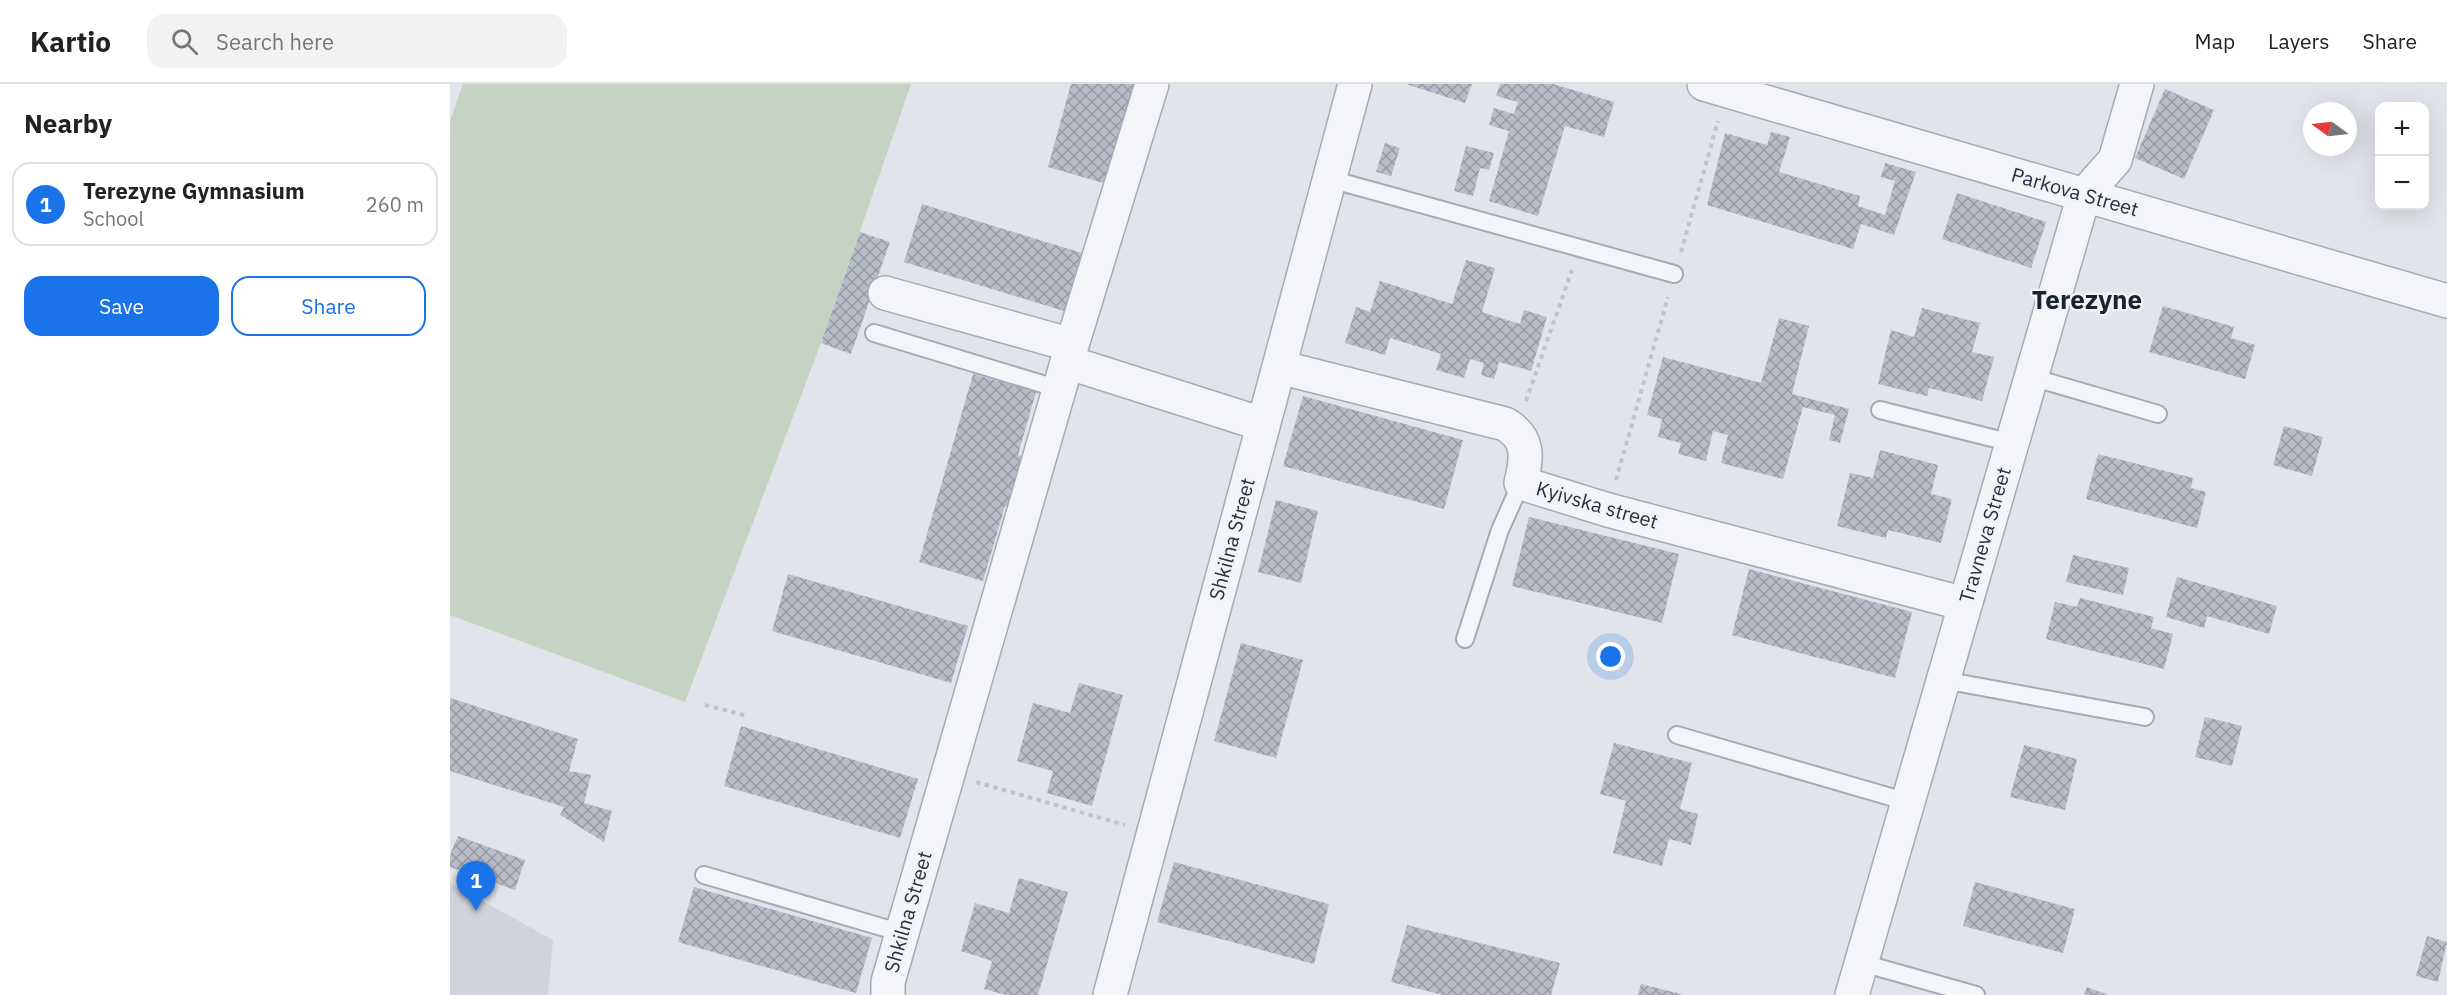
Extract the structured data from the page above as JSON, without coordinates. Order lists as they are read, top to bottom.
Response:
{
  "streets": {
    "street": [
      "Parkova Street",
      "Kyivska street",
      "Travneva Street",
      "Shkilna Street"
    ]
  },
  "crossings": [
    ["Parkova Street", "Travneva Street"],
    ["Kyivska street", "Travneva Street"]
  ],
  "districts": ["Terezyne"],
  "north": "left",
  "page": {
    "header": "Kartio",
    "search": "Search here",
    "nav": ["Map", "Layers", "Share"],
    "heading": "Nearby",
    "map_buttons": ["+", "−"],
    "list": [
      {
        "mark": "1",
        "name": "Terezyne Gymnasium",
        "note": "School",
        "value": "260 m"
      }
    ],
    "buttons": ["Save", "Share"],
    "pins": "1"
  }
}
